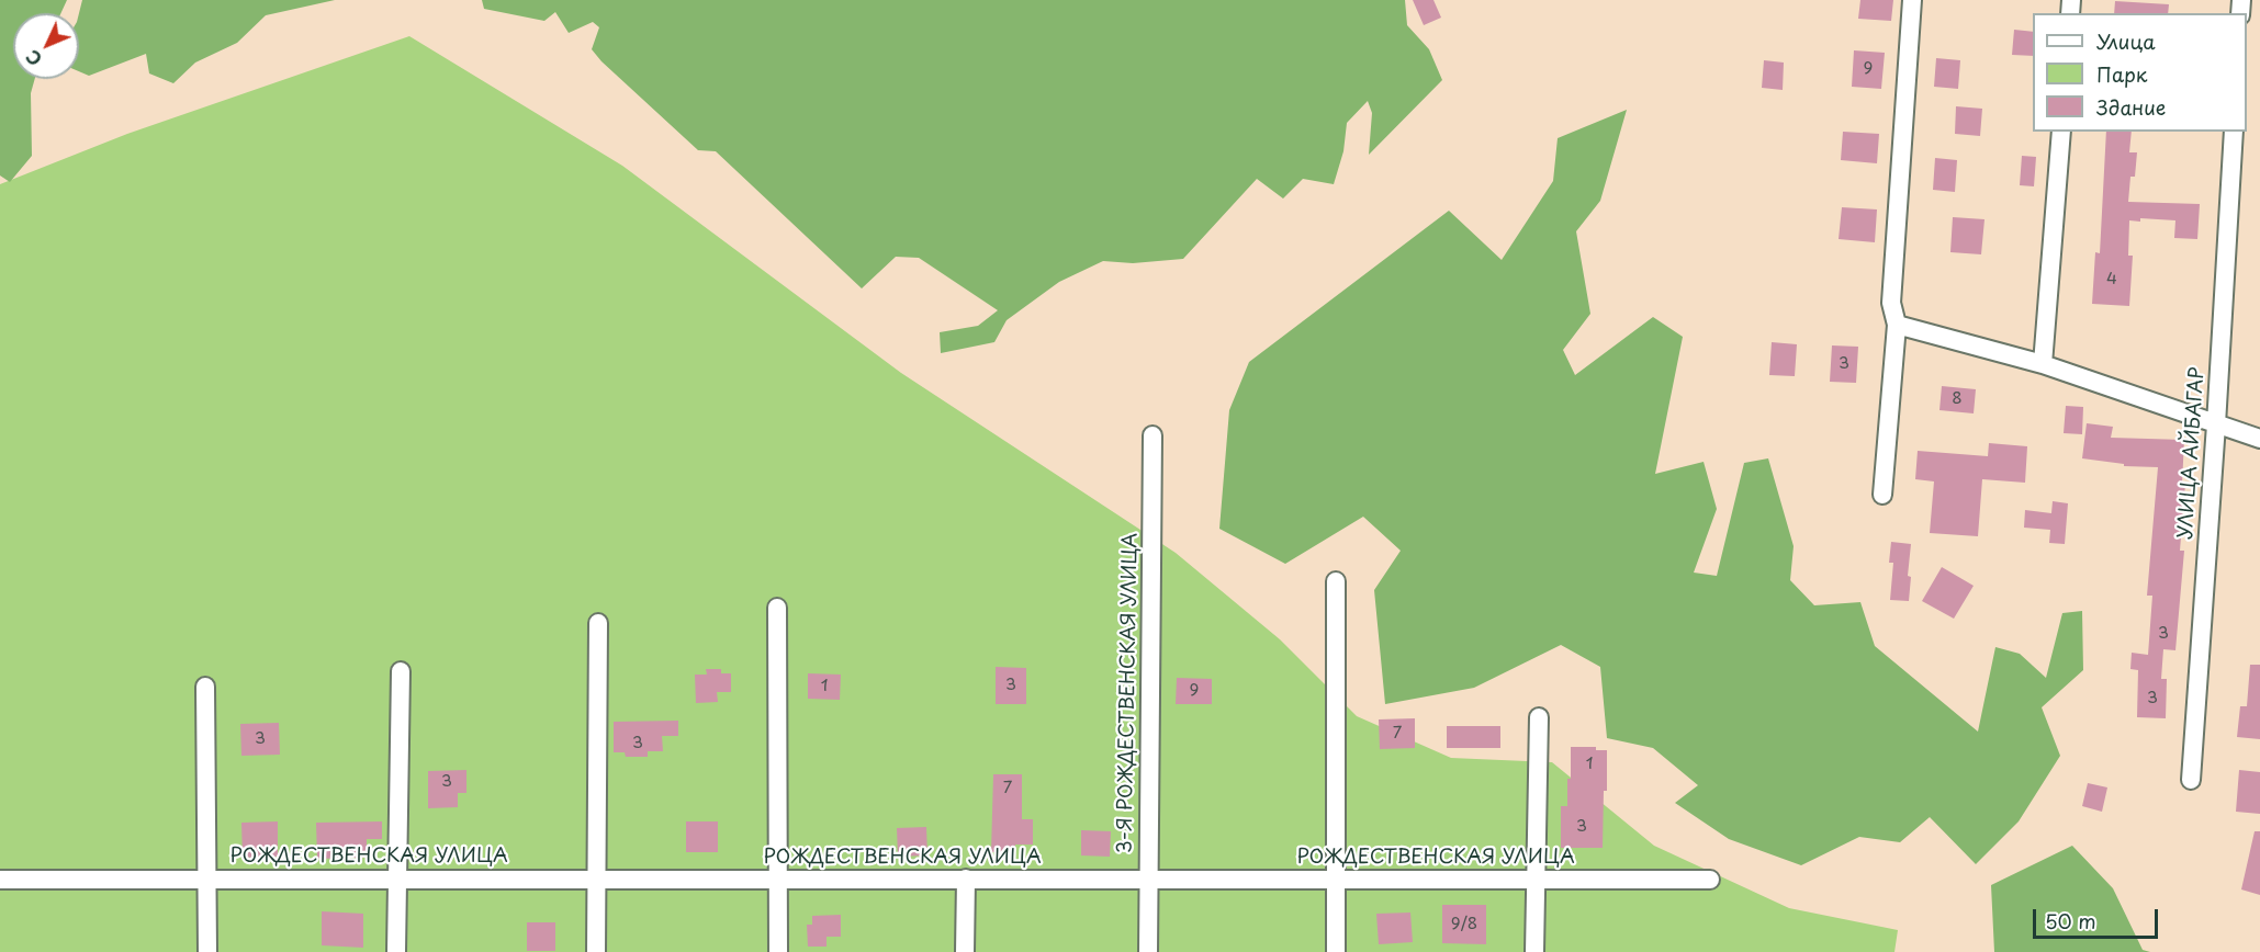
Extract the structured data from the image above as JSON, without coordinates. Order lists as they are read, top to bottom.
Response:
{
  "streets": {
    "street": ["УЛИЦА АЙБАГАР", "3-Я РОЖДЕСТВЕНСКАЯ УЛИЦА", "РОЖДЕСТВЕНСКАЯ УЛИЦА"]
  },
  "crossings": [
    ["3-Я РОЖДЕСТВЕНСКАЯ УЛИЦА", "РОЖДЕСТВЕНСКАЯ УЛИЦА"]
  ],
  "house_numbers": [
    "9",
    "4",
    "3",
    "8",
    "3",
    "3",
    "1",
    "9",
    "3",
    "7",
    "3",
    "3",
    "1",
    "3",
    "7",
    "3",
    "9/8"
  ],
  "legend": ["Улица", "Парк", "Здание"],
  "scale_bar": "50 m",
  "north": "bottom left"
}
